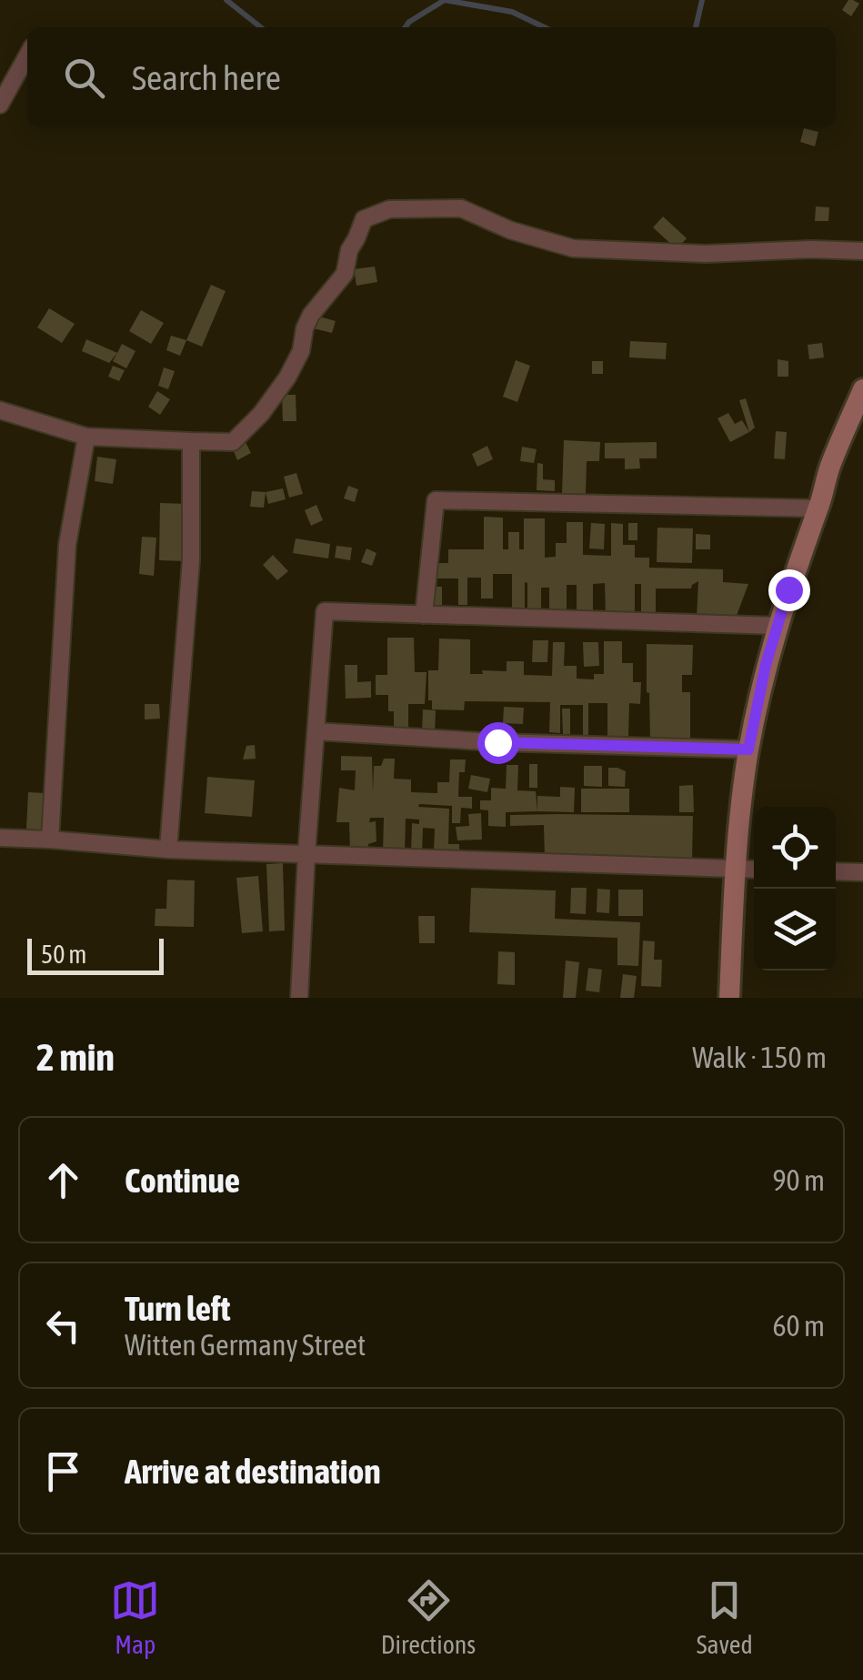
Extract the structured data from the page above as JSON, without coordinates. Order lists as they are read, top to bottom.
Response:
{
  "scale_bar": "50 m",
  "page": {
    "search": "Search here",
    "scale": "50 m",
    "heading": ["2 min", "Walk · 150 m"],
    "list": [
      ["Continue", "90 m"],
      ["Turn left", "Witten Germany Street", "60 m"],
      "Arrive at destination"
    ],
    "nav": ["Map", "Directions", "Saved"]
  }
}
